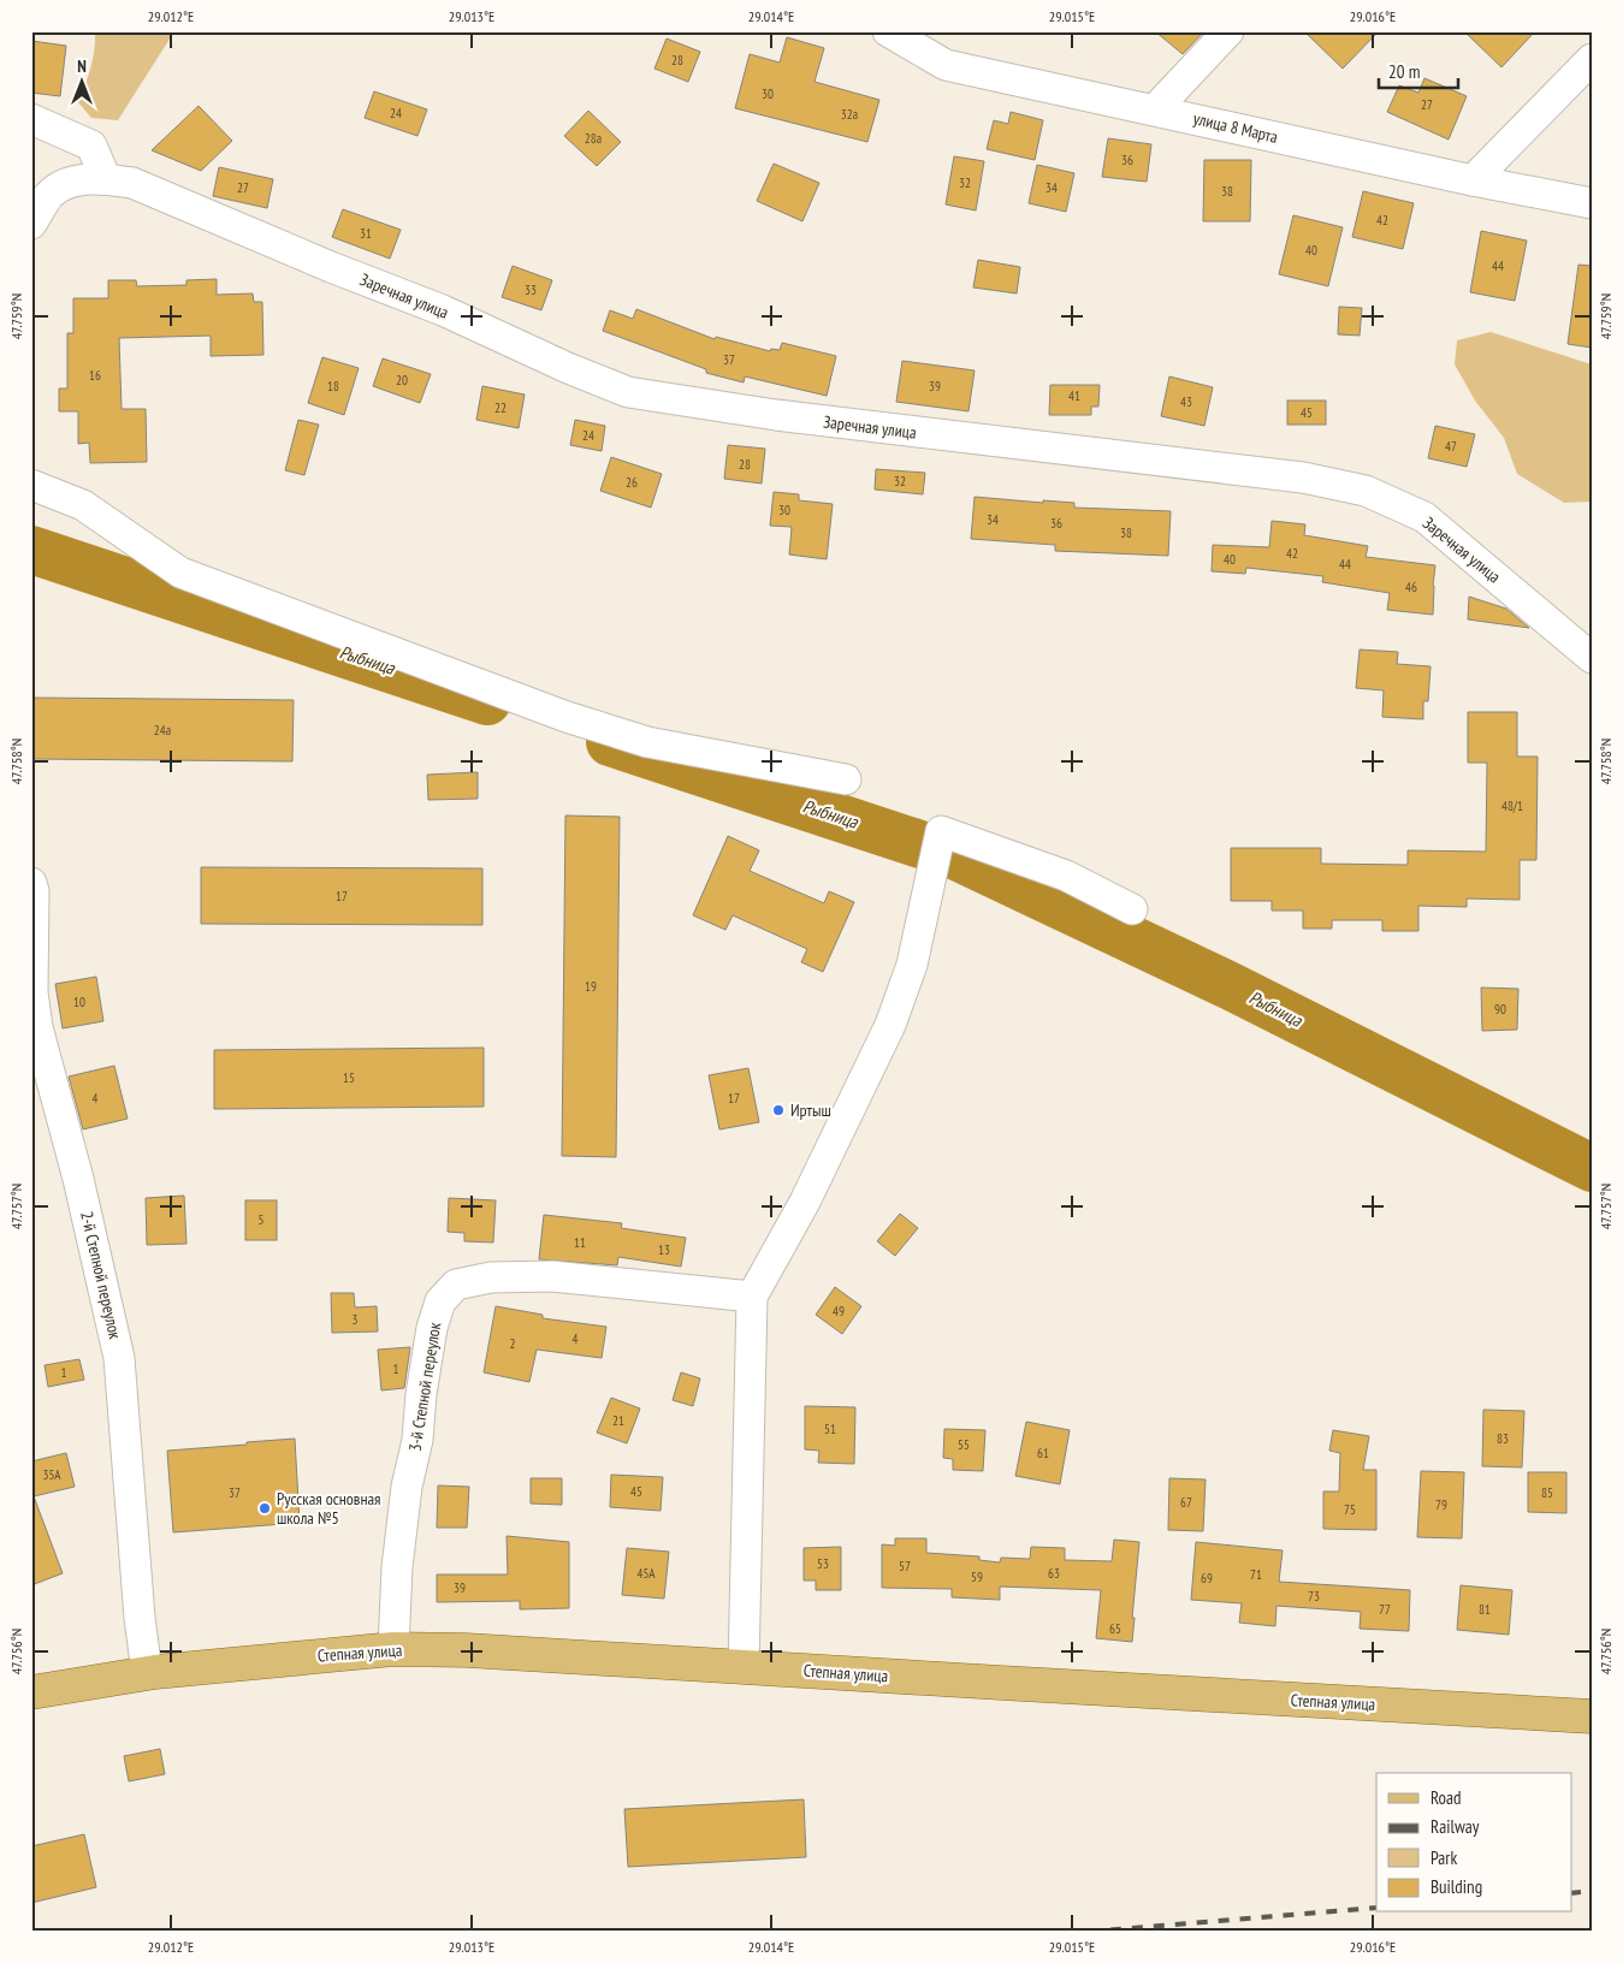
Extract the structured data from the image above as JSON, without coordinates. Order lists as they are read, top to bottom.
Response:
{
  "streets": {
    "main road": ["Степная улица"],
    "street": [
      "улица 8 Марта",
      "Заречная улица",
      "2-й Степной переулок",
      "3-й Степной переулок"
    ]
  },
  "crossings": [
    ["2-й Степной переулок", "Степная улица"],
    ["3-й Степной переулок", "Степная улица"]
  ],
  "water": ["Рыбница"],
  "places": ["Иртыш", "Русская основная школа №5"],
  "house_numbers": [
    "28",
    "30",
    "27",
    "24",
    "32а",
    "28а",
    "36",
    "32",
    "27",
    "34",
    "38",
    "42",
    "31",
    "40",
    "44",
    "33",
    "37",
    "16",
    "20",
    "18",
    "39",
    "41",
    "43",
    "22",
    "45",
    "24",
    "47",
    "28",
    "32",
    "26",
    "30",
    "34",
    "36",
    "38",
    "42",
    "40",
    "44",
    "46",
    "24а",
    "48/1",
    "17",
    "19",
    "10",
    "90",
    "15",
    "4",
    "17",
    "5",
    "11",
    "13",
    "49",
    "3",
    "4",
    "2",
    "1",
    "1",
    "21",
    "51",
    "83",
    "55",
    "61",
    "35А",
    "45",
    "37",
    "85",
    "67",
    "79",
    "75",
    "53",
    "57",
    "45А",
    "63",
    "71",
    "59",
    "69",
    "39",
    "73",
    "77",
    "81",
    "65"
  ],
  "legend": [
    "Road",
    "Railway",
    "Park",
    "Building"
  ],
  "scale_bar": "20 m",
  "north": "top",
  "coordinates": [
    "29.012°E",
    "29.013°E",
    "29.014°E",
    "29.015°E",
    "29.016°E",
    "47.759°N",
    "47.758°N",
    "47.757°N",
    "47.756°N"
  ]
}
